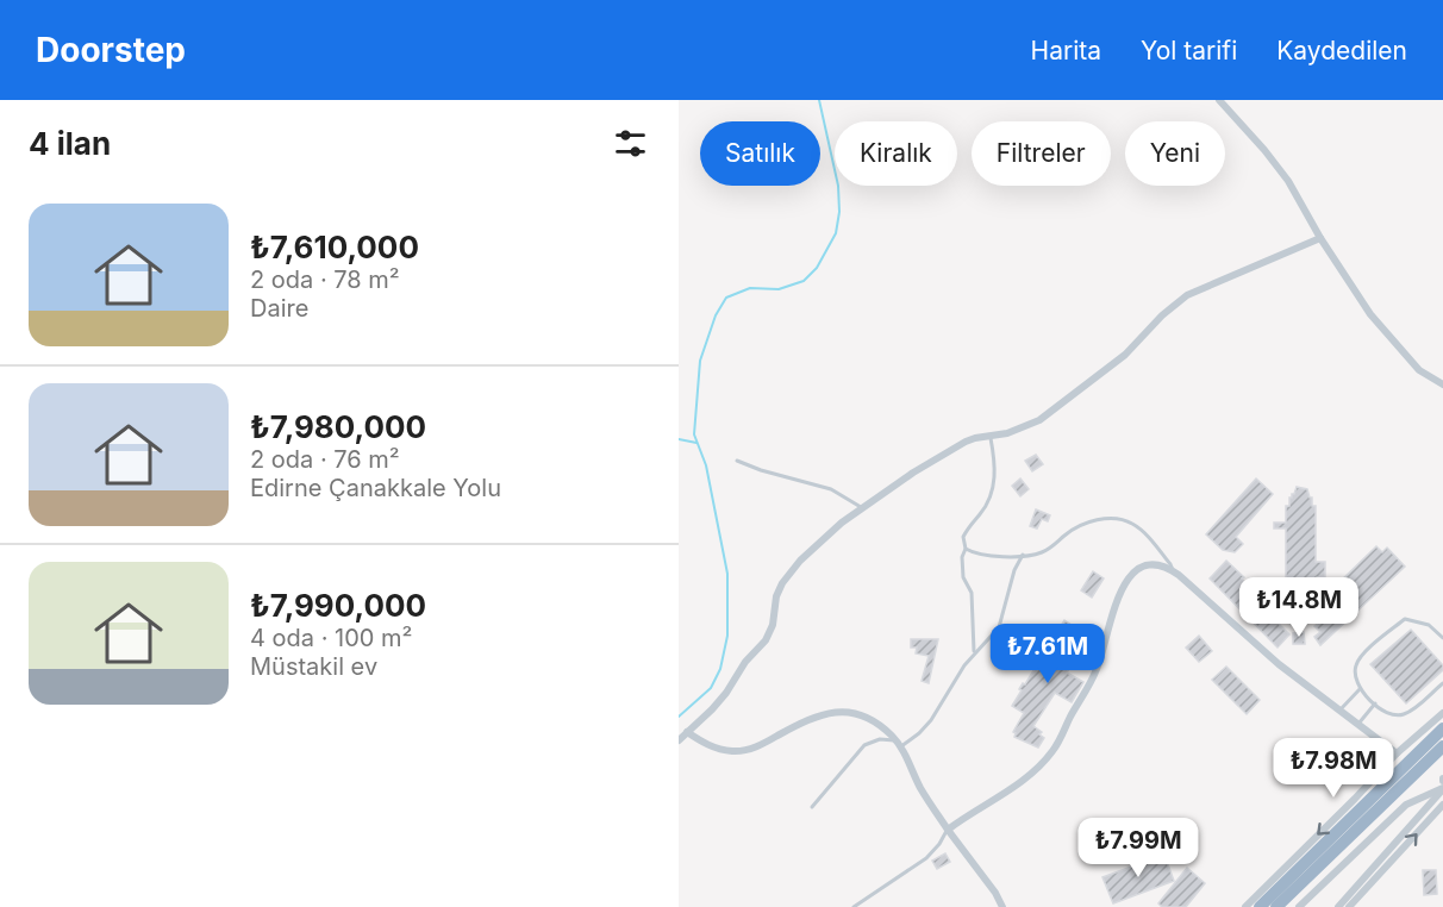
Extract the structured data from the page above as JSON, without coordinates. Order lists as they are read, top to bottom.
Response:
{
  "page": {
    "header": "Doorstep",
    "nav": ["Harita", "Yol tarifi", "Kaydedilen"],
    "heading": "4 ilan",
    "chip": [
      "Satılık",
      "Kiralık",
      "Filtreler",
      "Yeni"
    ],
    "list": [
      {
        "name": "₺7,610,000",
        "note": "2 oda · 78 m² · Daire"
      },
      {
        "name": "₺7,980,000",
        "note": "2 oda · 76 m² · Edirne Çanakkale Yolu"
      },
      {
        "name": "₺7,990,000",
        "note": "4 oda · 100 m² · Müstakil ev"
      }
    ],
    "price": [
      "₺14.8M",
      "₺7.61M",
      "₺7.98M",
      "₺7.99M"
    ]
  }
}
